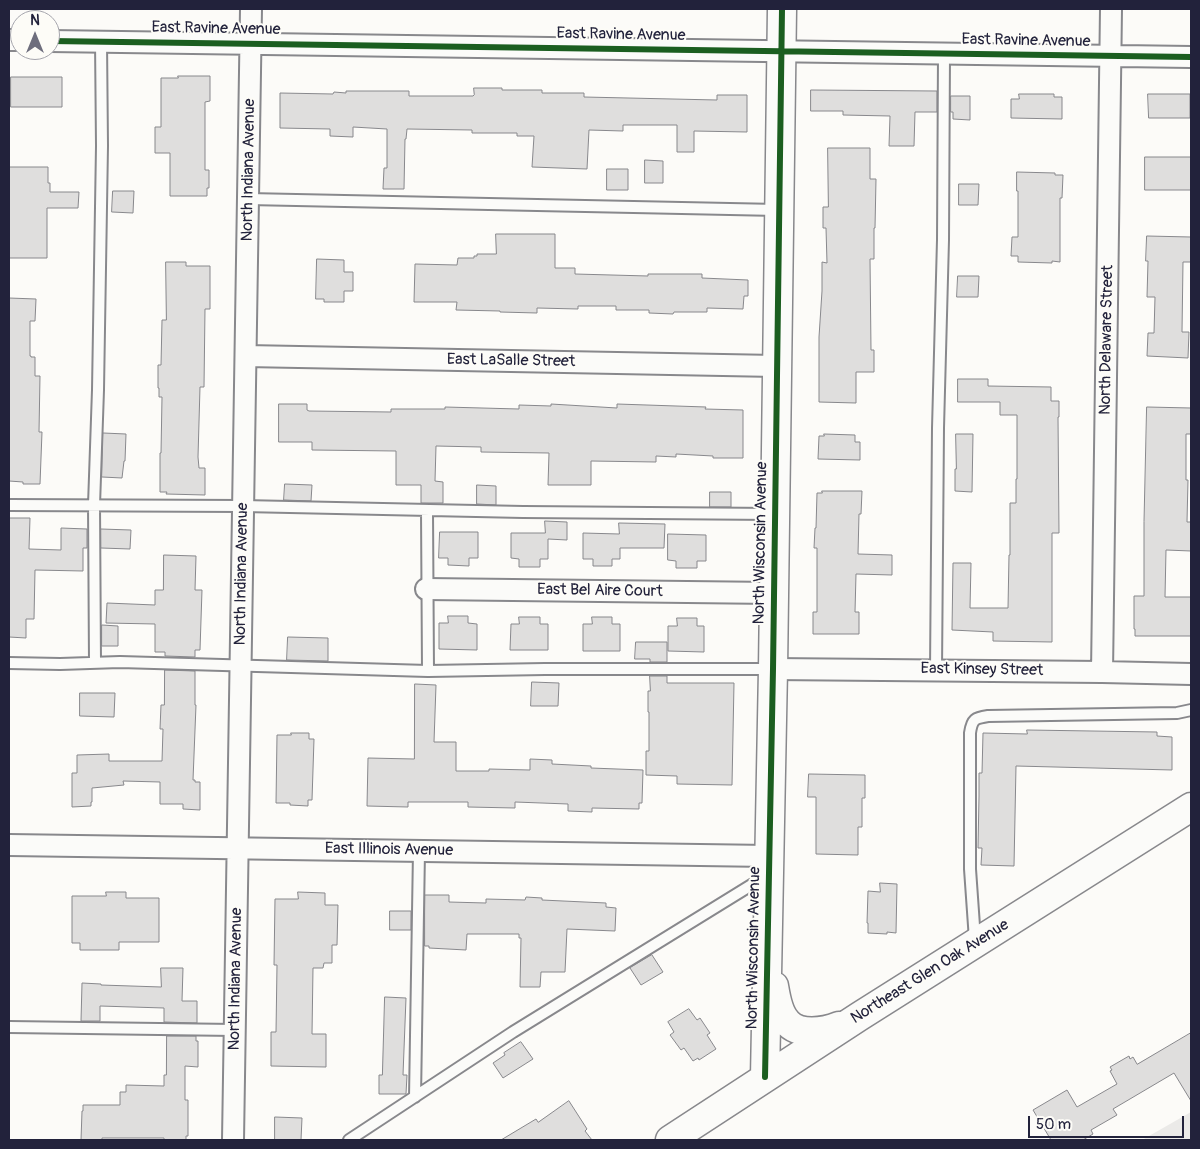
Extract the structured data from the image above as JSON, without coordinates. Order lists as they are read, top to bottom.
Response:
{
  "streets": {
    "street": [
      "East Ravine Avenue",
      "North Indiana Avenue",
      "North Delaware Street",
      "East LaSalle Street",
      "North Wisconsin Avenue",
      "East Bel Aire Court",
      "East Kinsey Street",
      "East Illinois Avenue",
      "Northeast Glen Oak Avenue"
    ]
  },
  "crossings": [
    ["East Ravine Avenue", "North Indiana Avenue"],
    ["East Ravine Avenue", "North Delaware Street"],
    ["East Ravine Avenue", "North Wisconsin Avenue"],
    ["North Indiana Avenue", "East LaSalle Street"],
    ["North Indiana Avenue", "East Illinois Avenue"],
    ["North Delaware Street", "East Kinsey Street"],
    ["East LaSalle Street", "North Wisconsin Avenue"],
    ["North Wisconsin Avenue", "East Bel Aire Court"],
    ["North Wisconsin Avenue", "East Kinsey Street"],
    ["North Wisconsin Avenue", "East Illinois Avenue"],
    ["North Wisconsin Avenue", "Northeast Glen Oak Avenue"]
  ],
  "scale_bar": "50 m",
  "north": "top"
}
